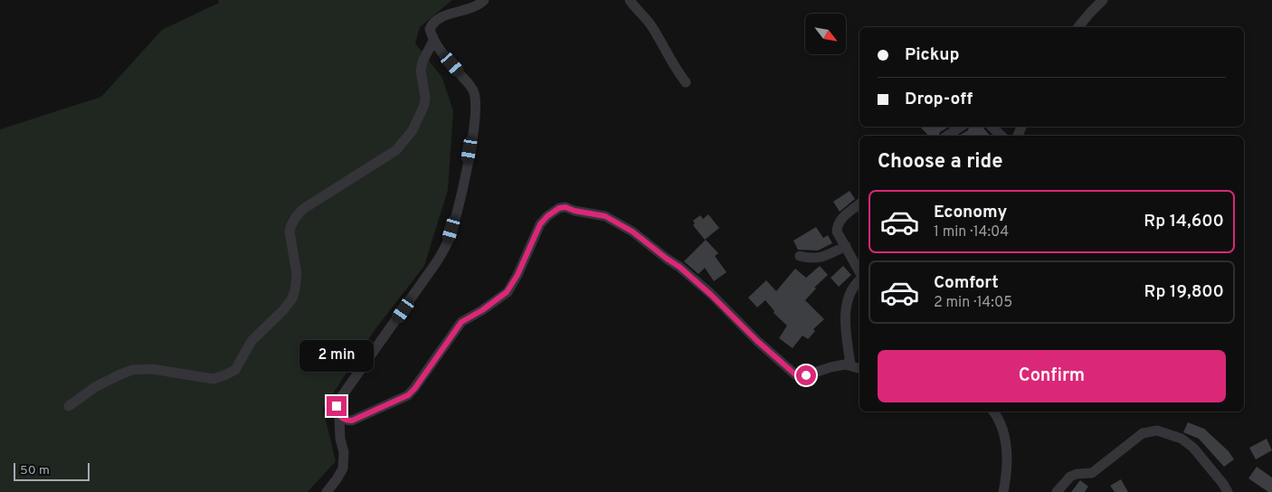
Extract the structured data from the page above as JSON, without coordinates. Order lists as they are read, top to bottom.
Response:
{
  "scale_bar": "50 m",
  "north": "bottom right",
  "page": {
    "banner": ["Pickup", "Drop-off"],
    "heading": "Choose a ride",
    "list": [
      {
        "name": "Economy",
        "note": "1 min · 14:04",
        "value": "Rp 14,600"
      },
      {
        "name": "Comfort",
        "note": "2 min · 14:05",
        "value": "Rp 19,800"
      }
    ],
    "bubble": "2 min",
    "buttons": "Confirm",
    "scale": "50 m"
  }
}
